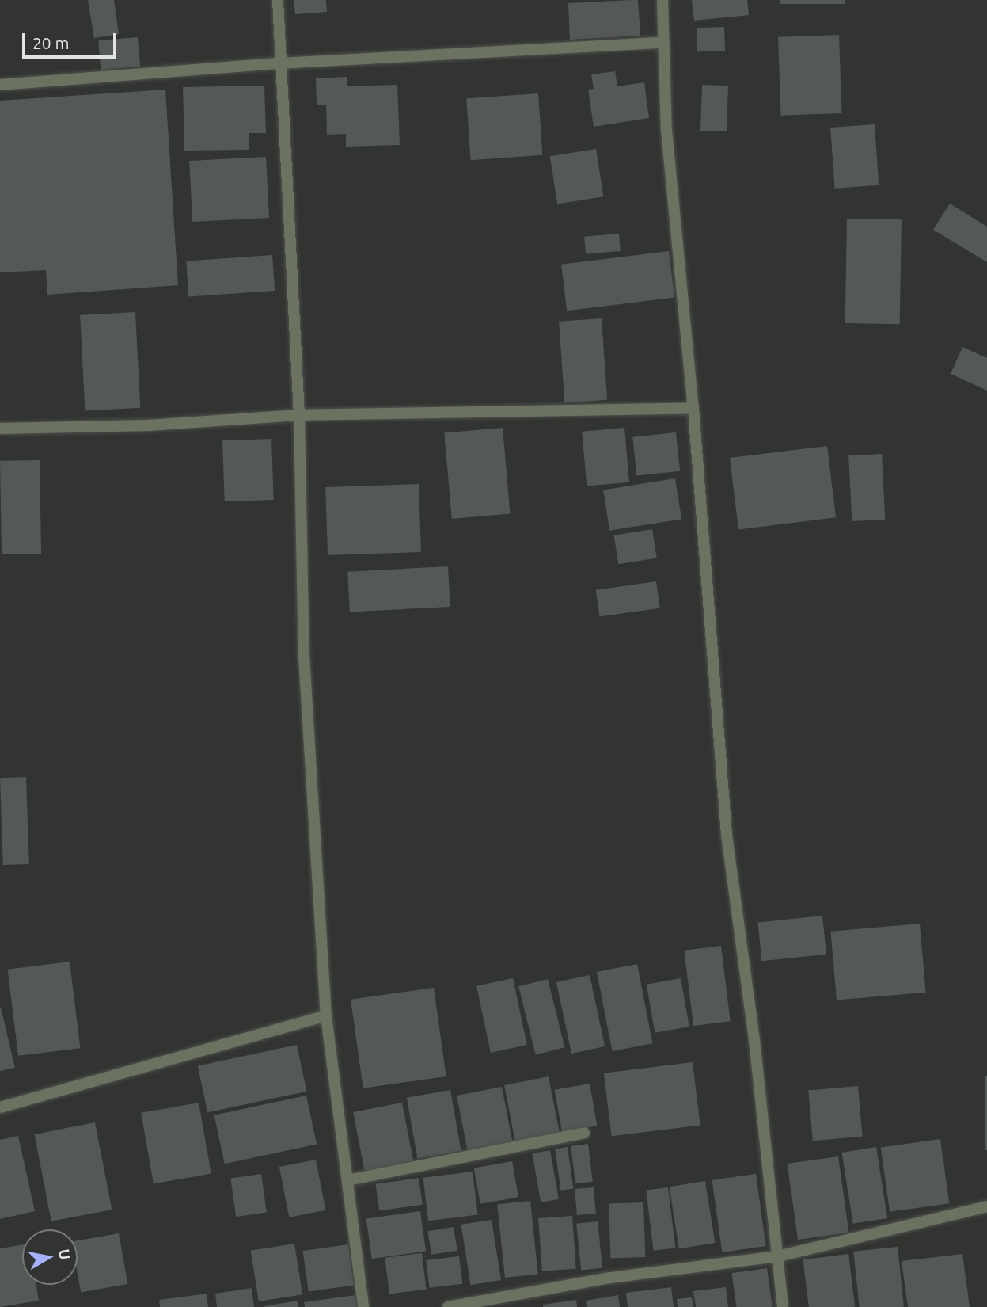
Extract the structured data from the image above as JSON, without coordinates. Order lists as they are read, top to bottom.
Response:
{
  "scale_bar": "20 m",
  "north": "right"
}
